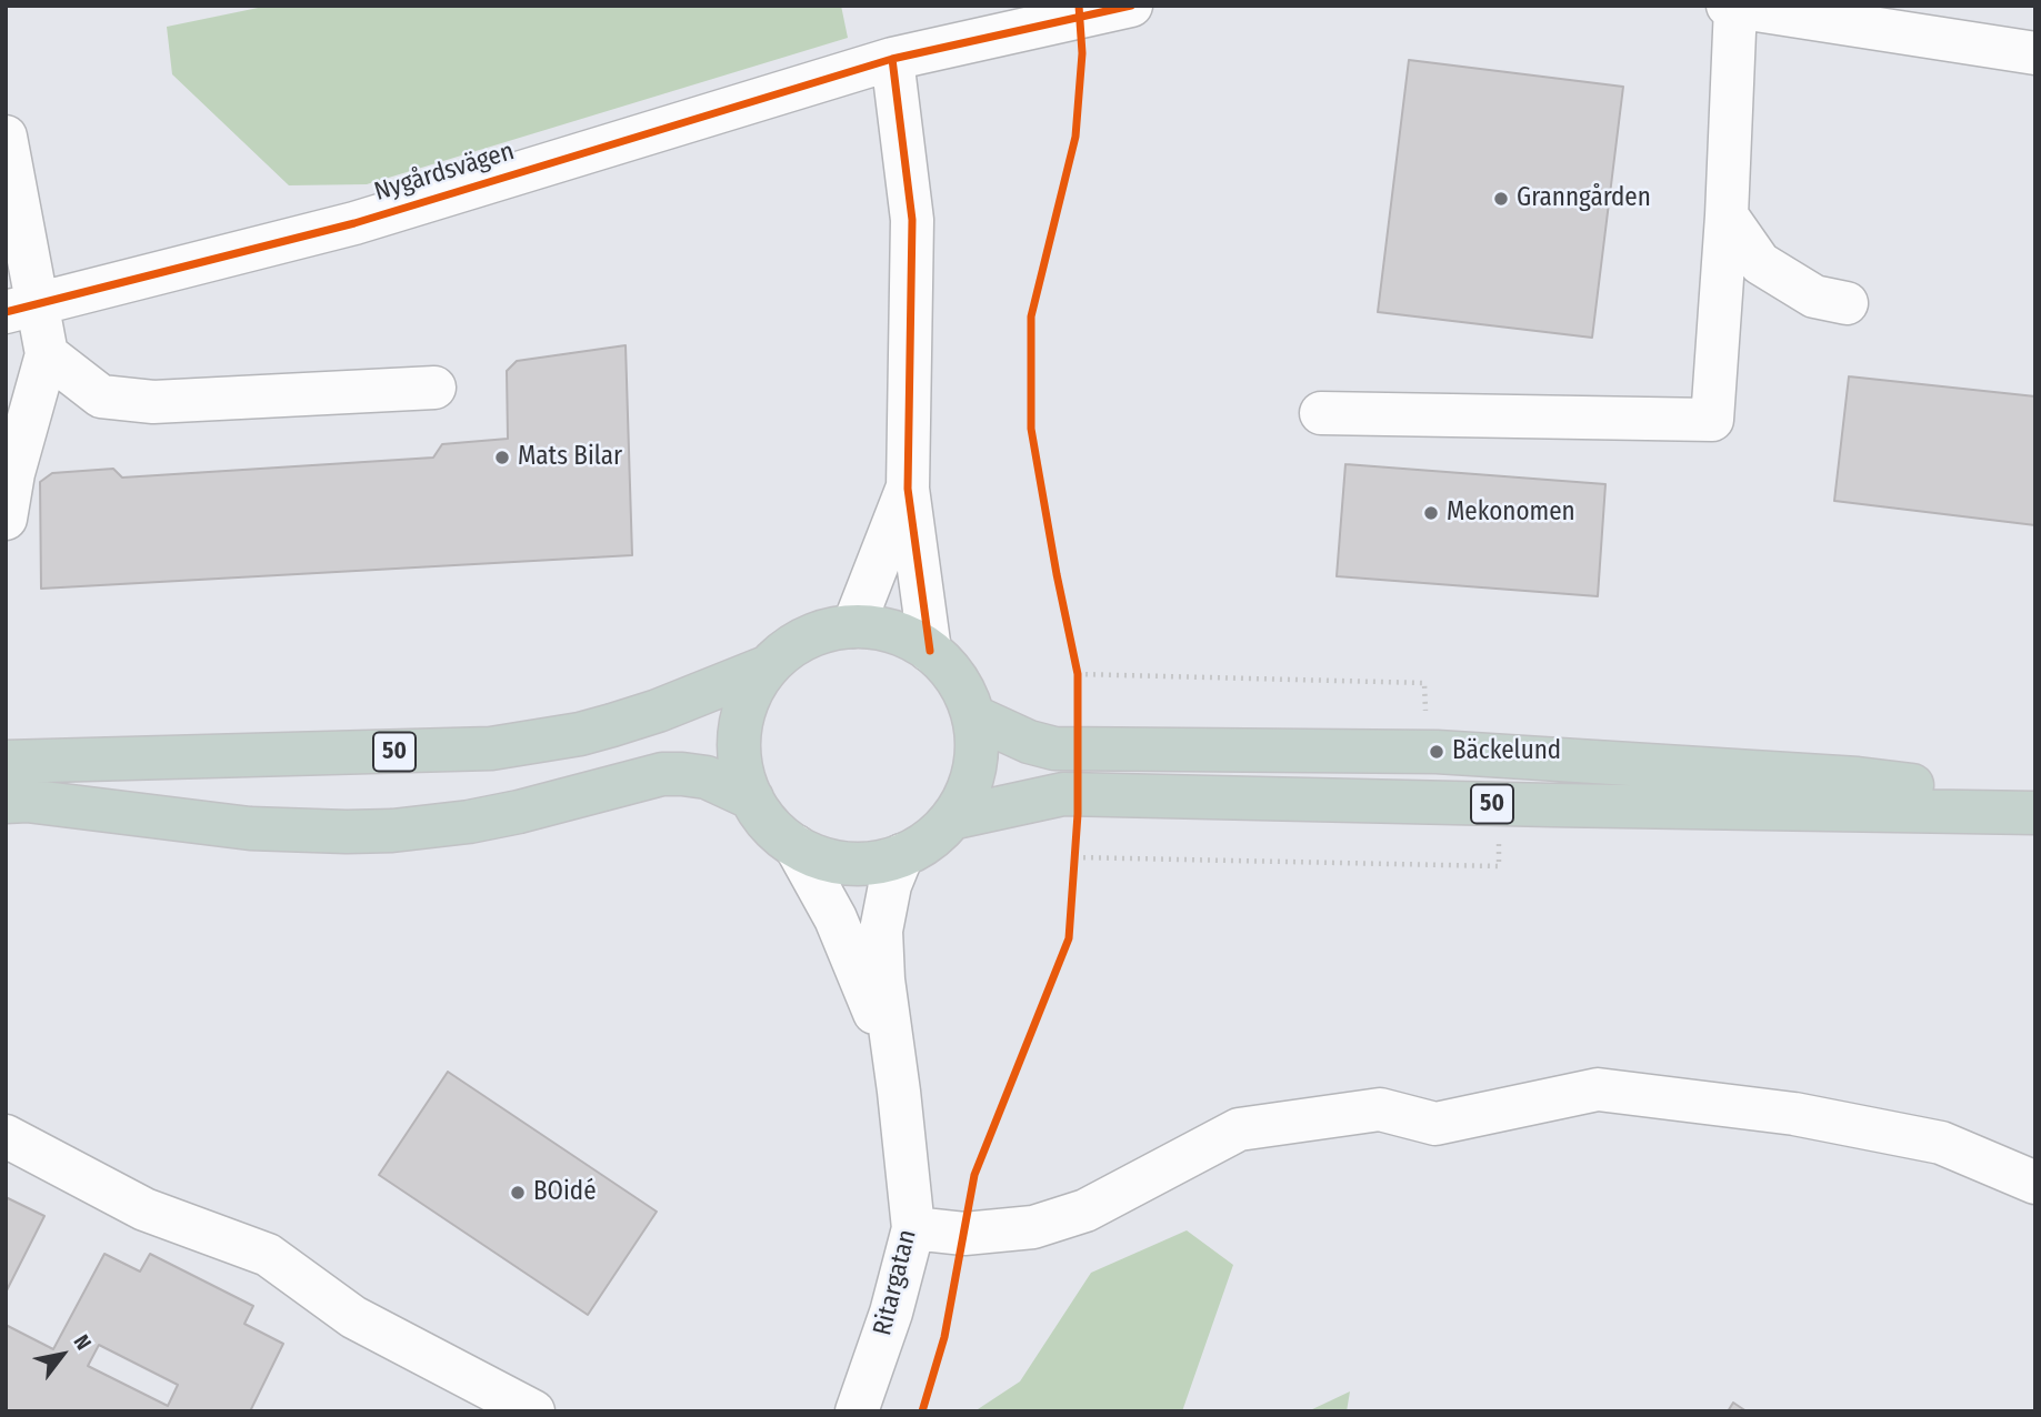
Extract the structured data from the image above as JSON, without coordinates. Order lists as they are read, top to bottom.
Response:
{
  "streets": {
    "highway": ["50"],
    "street": ["Nygårdsvägen", "Ritargatan"]
  },
  "crossings": [
    ["50", "Ritargatan"]
  ],
  "places": [
    "Granngården",
    "Mats Bilar",
    "Mekonomen",
    "Bäckelund",
    "BOidé"
  ],
  "north": "top right"
}
